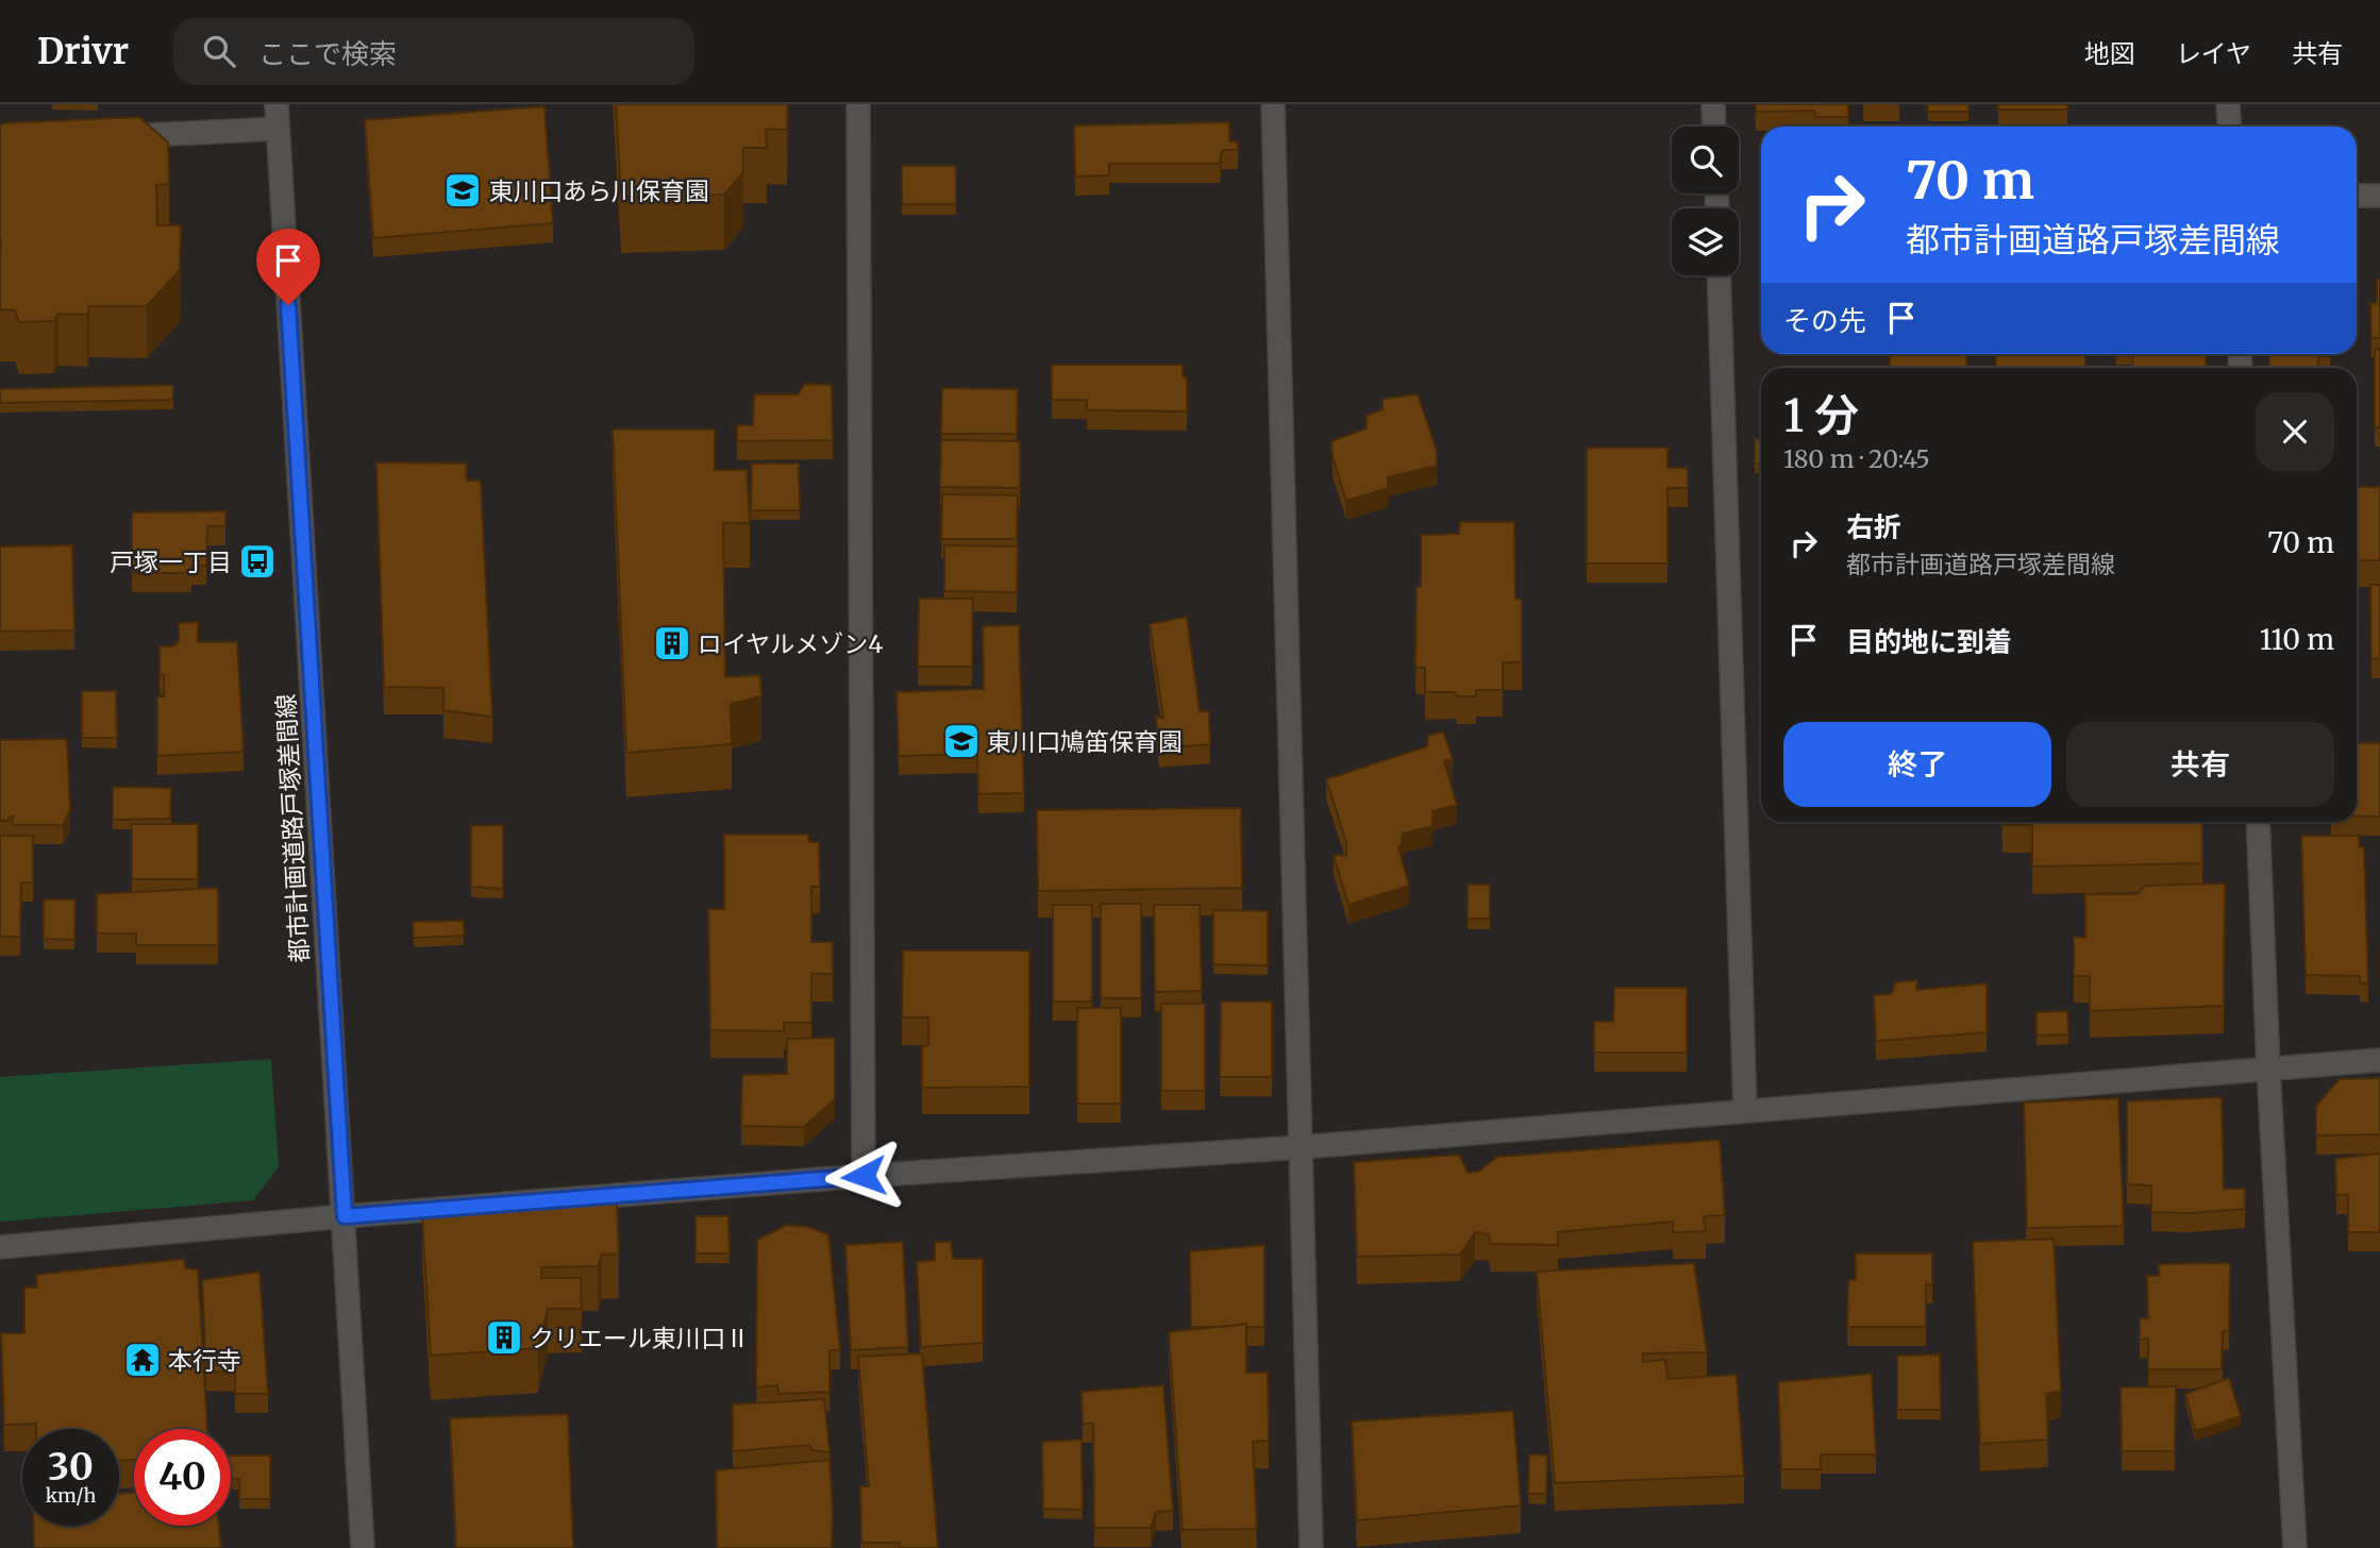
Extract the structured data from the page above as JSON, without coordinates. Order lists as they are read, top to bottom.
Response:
{
  "streets": {
    "street": ["都市計画道路戸塚差間線"]
  },
  "places": {
    "school or university": ["東川口あら川保育園", "東川口鳩笛保育園"],
    "bus stop": ["戸塚一丁目"],
    "building": ["ロイヤルメゾン4", "クリエール東川口Ⅱ"],
    "temple": ["本行寺"]
  },
  "page": {
    "header": "Drivr",
    "search": "ここで検索",
    "nav": ["地図", "レイヤ", "共有"],
    "turn": ["70 m", "都市計画道路戸塚差間線"],
    "then": "その先",
    "heading": ["1 分", "180 m · 20:45"],
    "list": [
      {
        "name": "右折",
        "note": "都市計画道路戸塚差間線",
        "value": "70 m"
      },
      {
        "name": "目的地に到着",
        "value": "110 m"
      }
    ],
    "buttons": ["終了", "共有"],
    "speed": "30 km/h",
    "limit": "40"
  }
}
